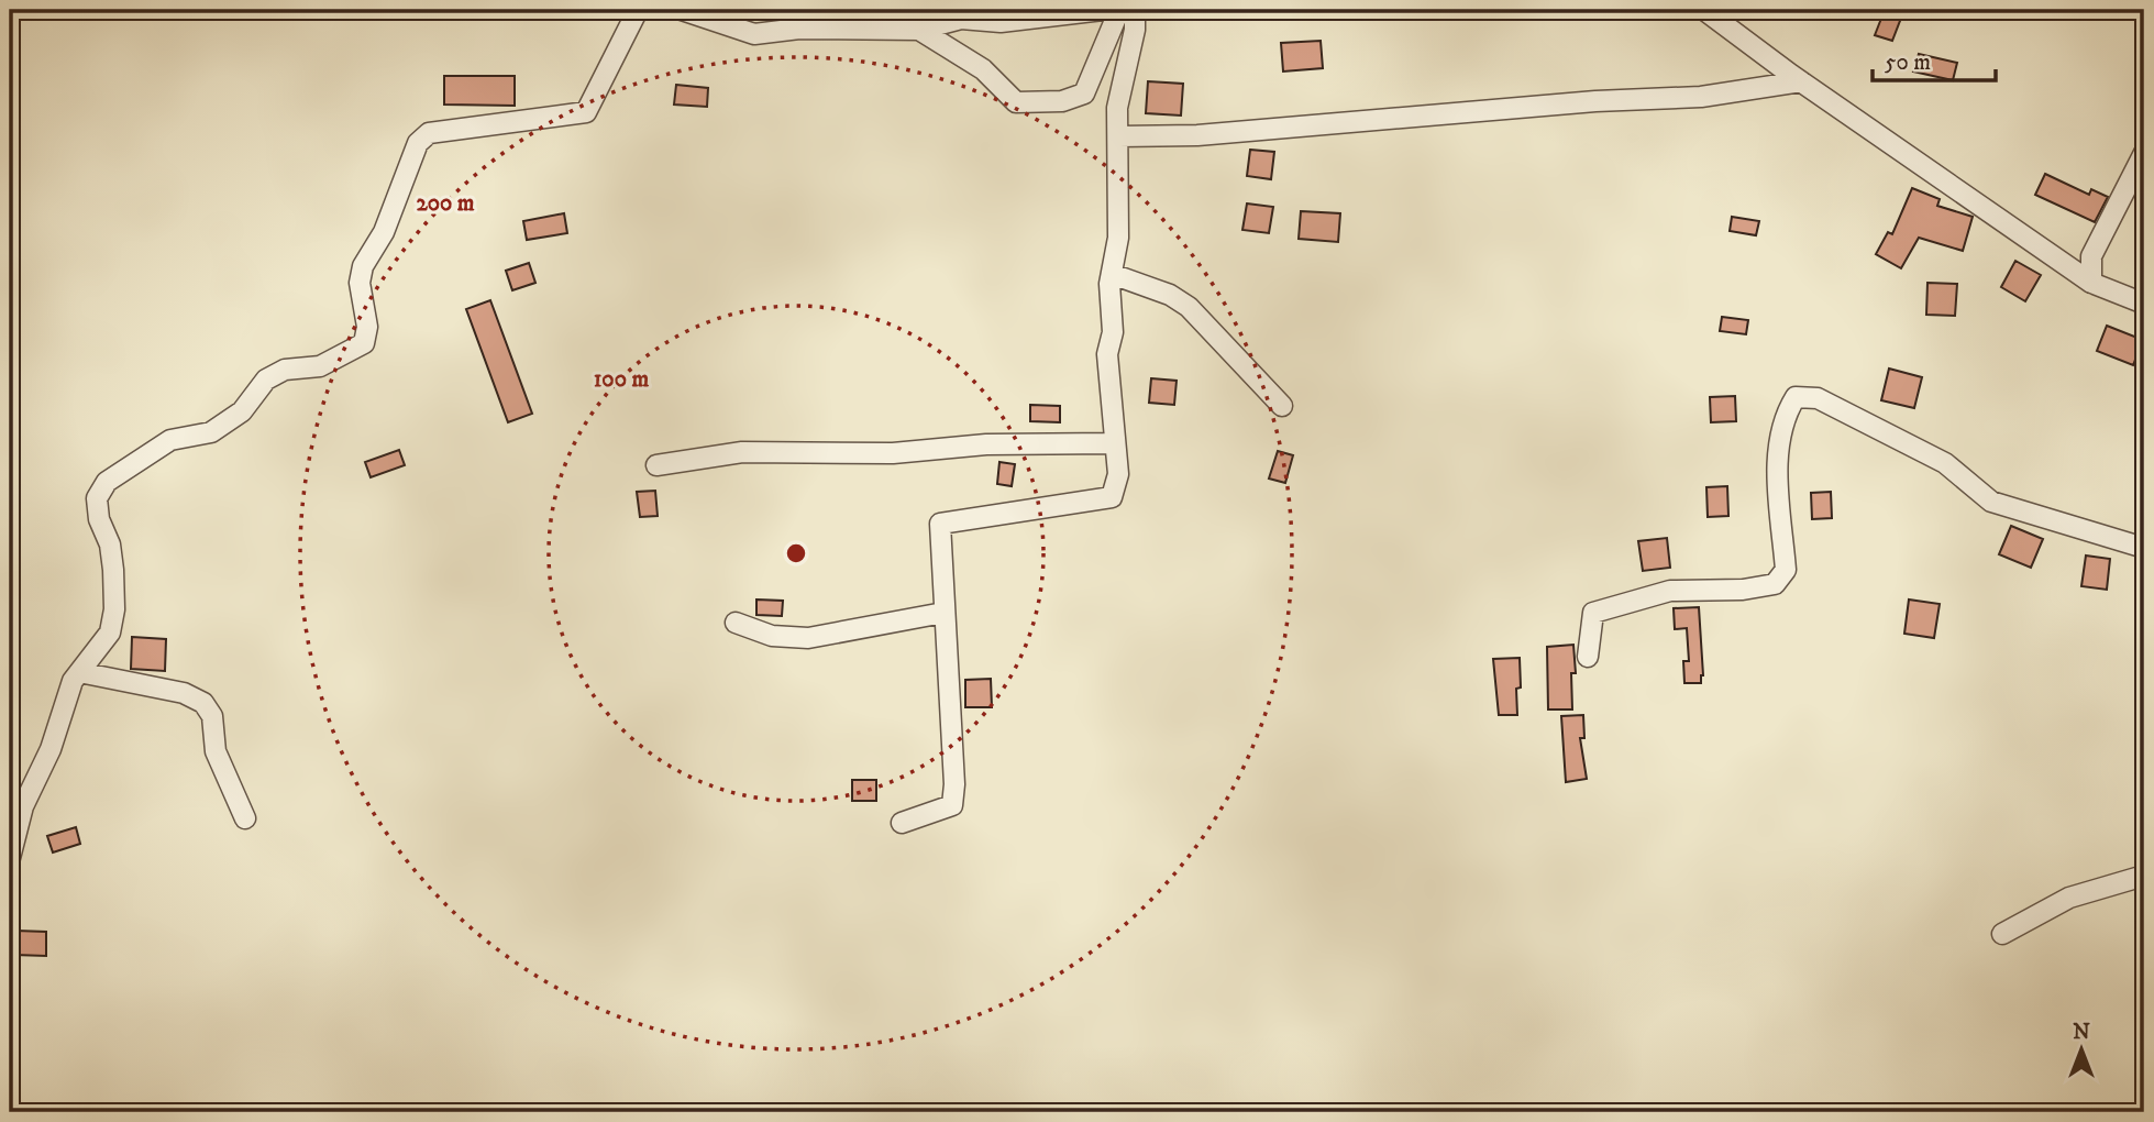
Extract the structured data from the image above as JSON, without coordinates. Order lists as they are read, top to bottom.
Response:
{
  "scale_bar": "50 m",
  "north": "top",
  "rings": ["200 m", "100 m"]
}
